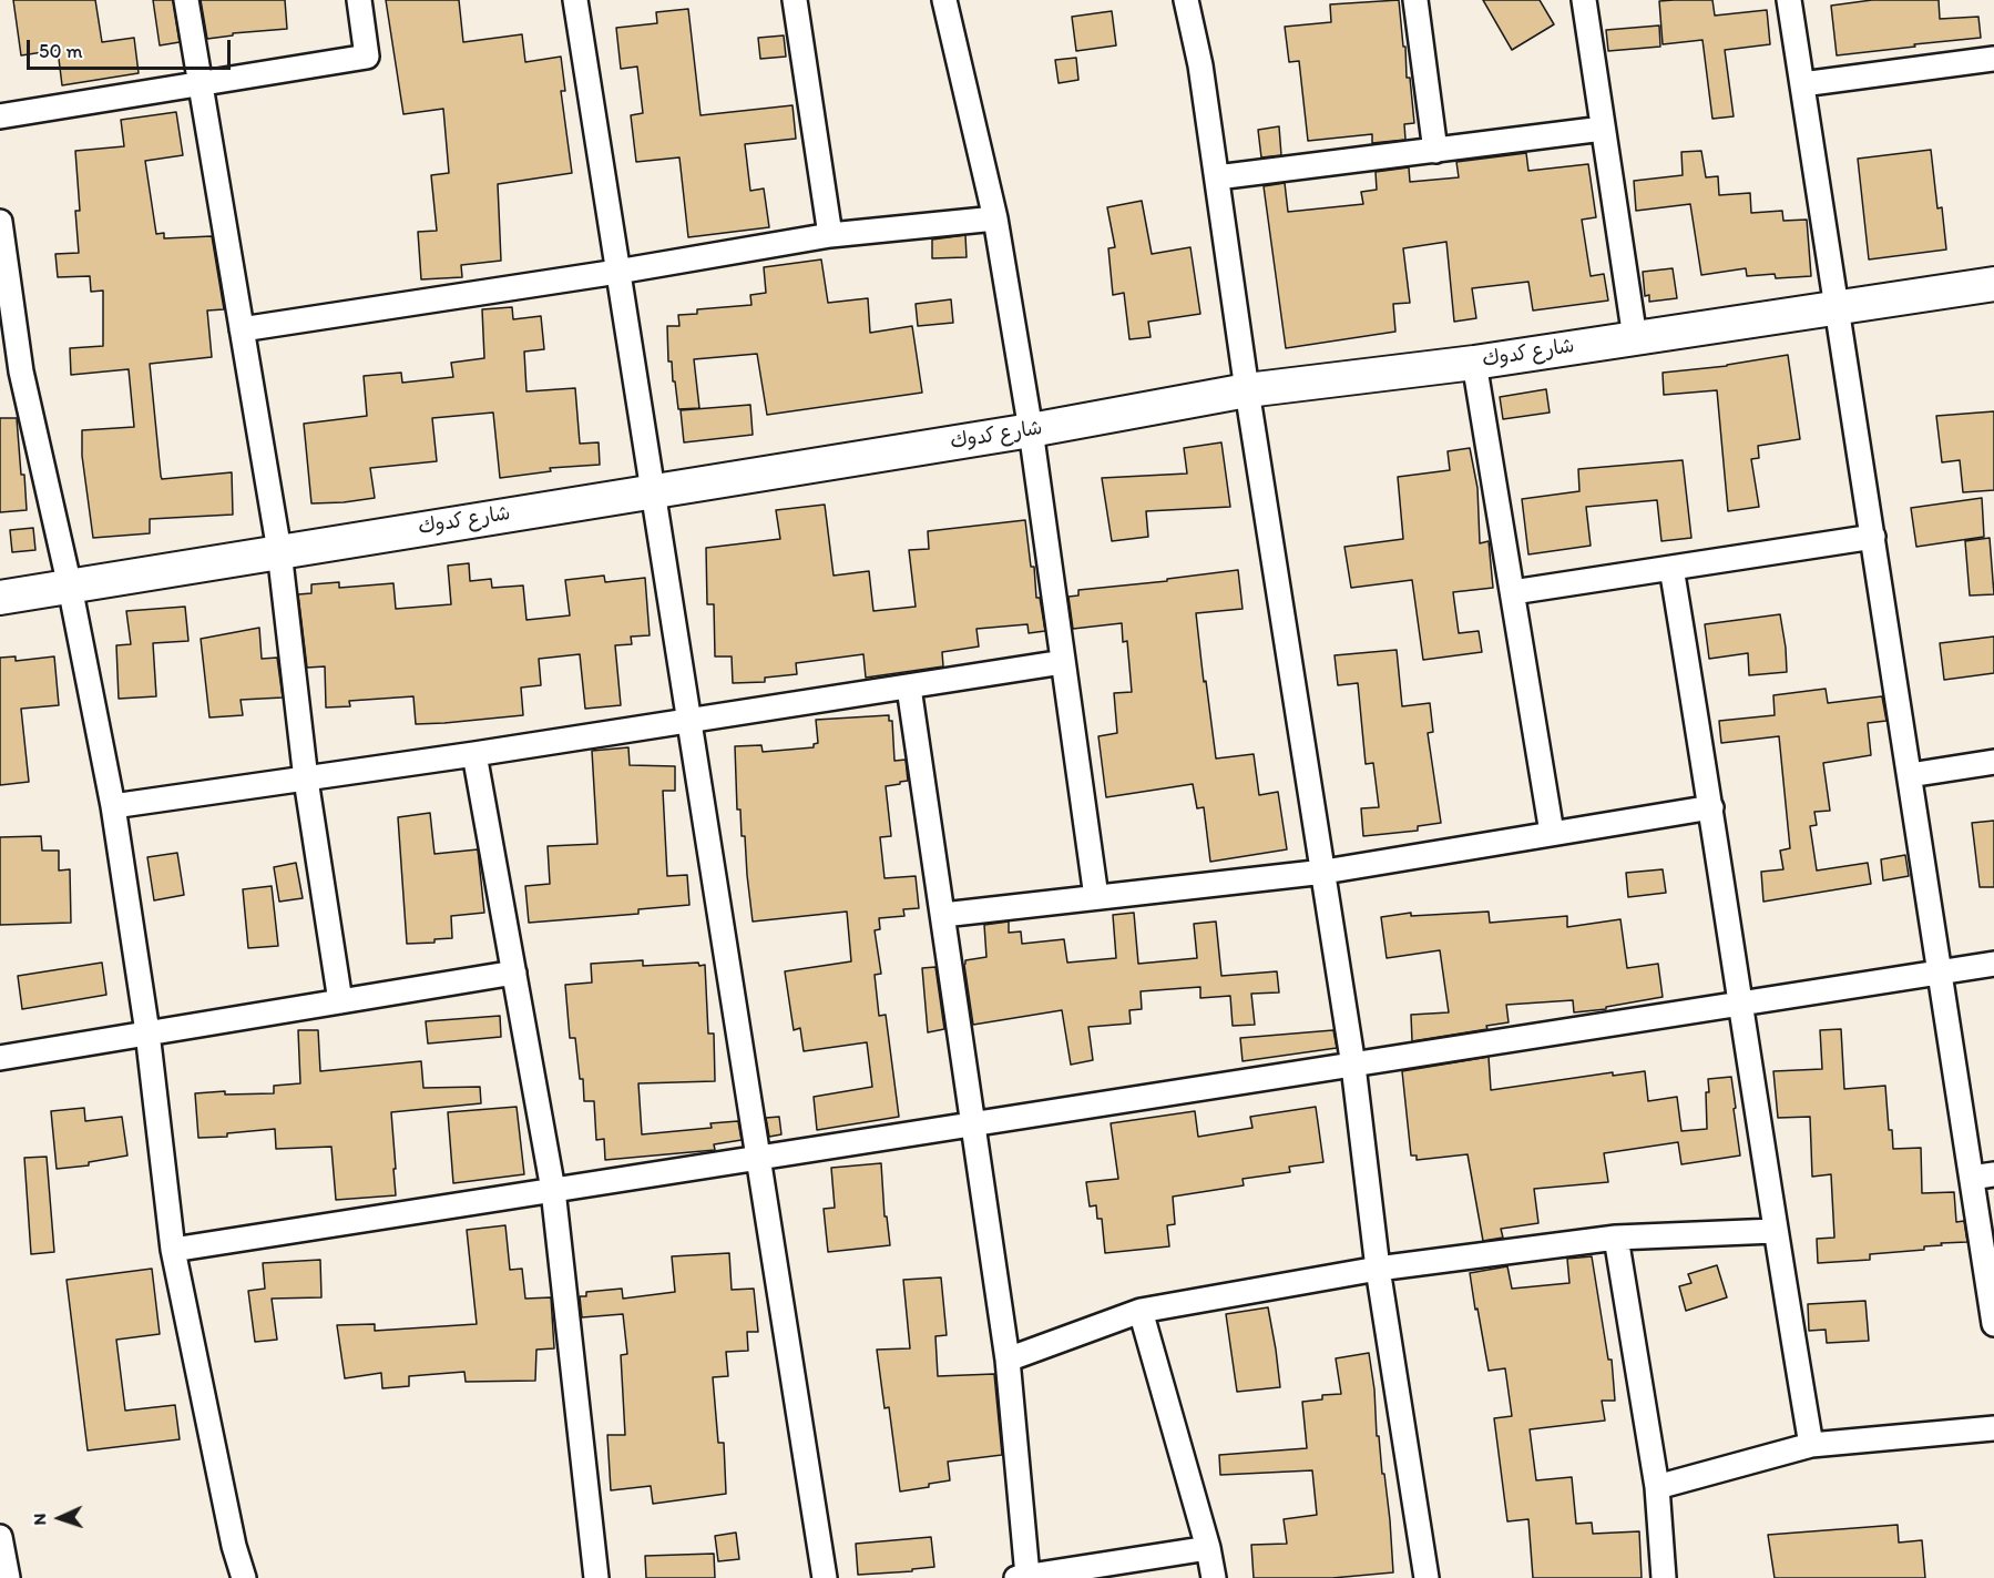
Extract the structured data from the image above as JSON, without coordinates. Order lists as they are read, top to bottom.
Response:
{
  "streets": {
    "street": ["شارع كدوك"]
  },
  "scale_bar": "50 m",
  "north": "left"
}
